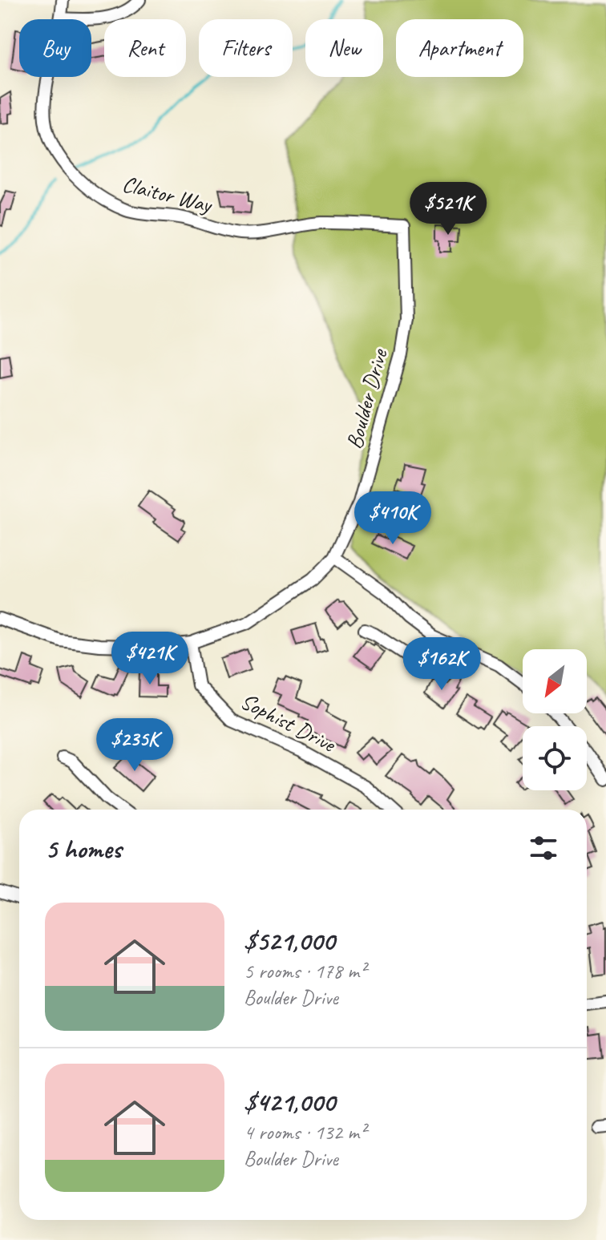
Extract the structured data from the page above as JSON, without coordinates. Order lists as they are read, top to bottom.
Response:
{
  "streets": {
    "street": ["Claitor Way", "Boulder Drive", "Sophist Drive"]
  },
  "crossings": [
    ["Claitor Way", "Boulder Drive"],
    ["Boulder Drive", "Sophist Drive"]
  ],
  "north": "bottom left",
  "page": {
    "chip": [
      "Buy",
      "Rent",
      "Filters",
      "New",
      "Apartment"
    ],
    "price": [
      "$521K",
      "$410K",
      "$421K",
      "$162K",
      "$235K"
    ],
    "heading": "5 homes",
    "list": [
      {
        "name": "$521,000",
        "note": "5 rooms · 178 m² · Boulder Drive"
      },
      {
        "name": "$421,000",
        "note": "4 rooms · 132 m² · Boulder Drive"
      }
    ]
  }
}
